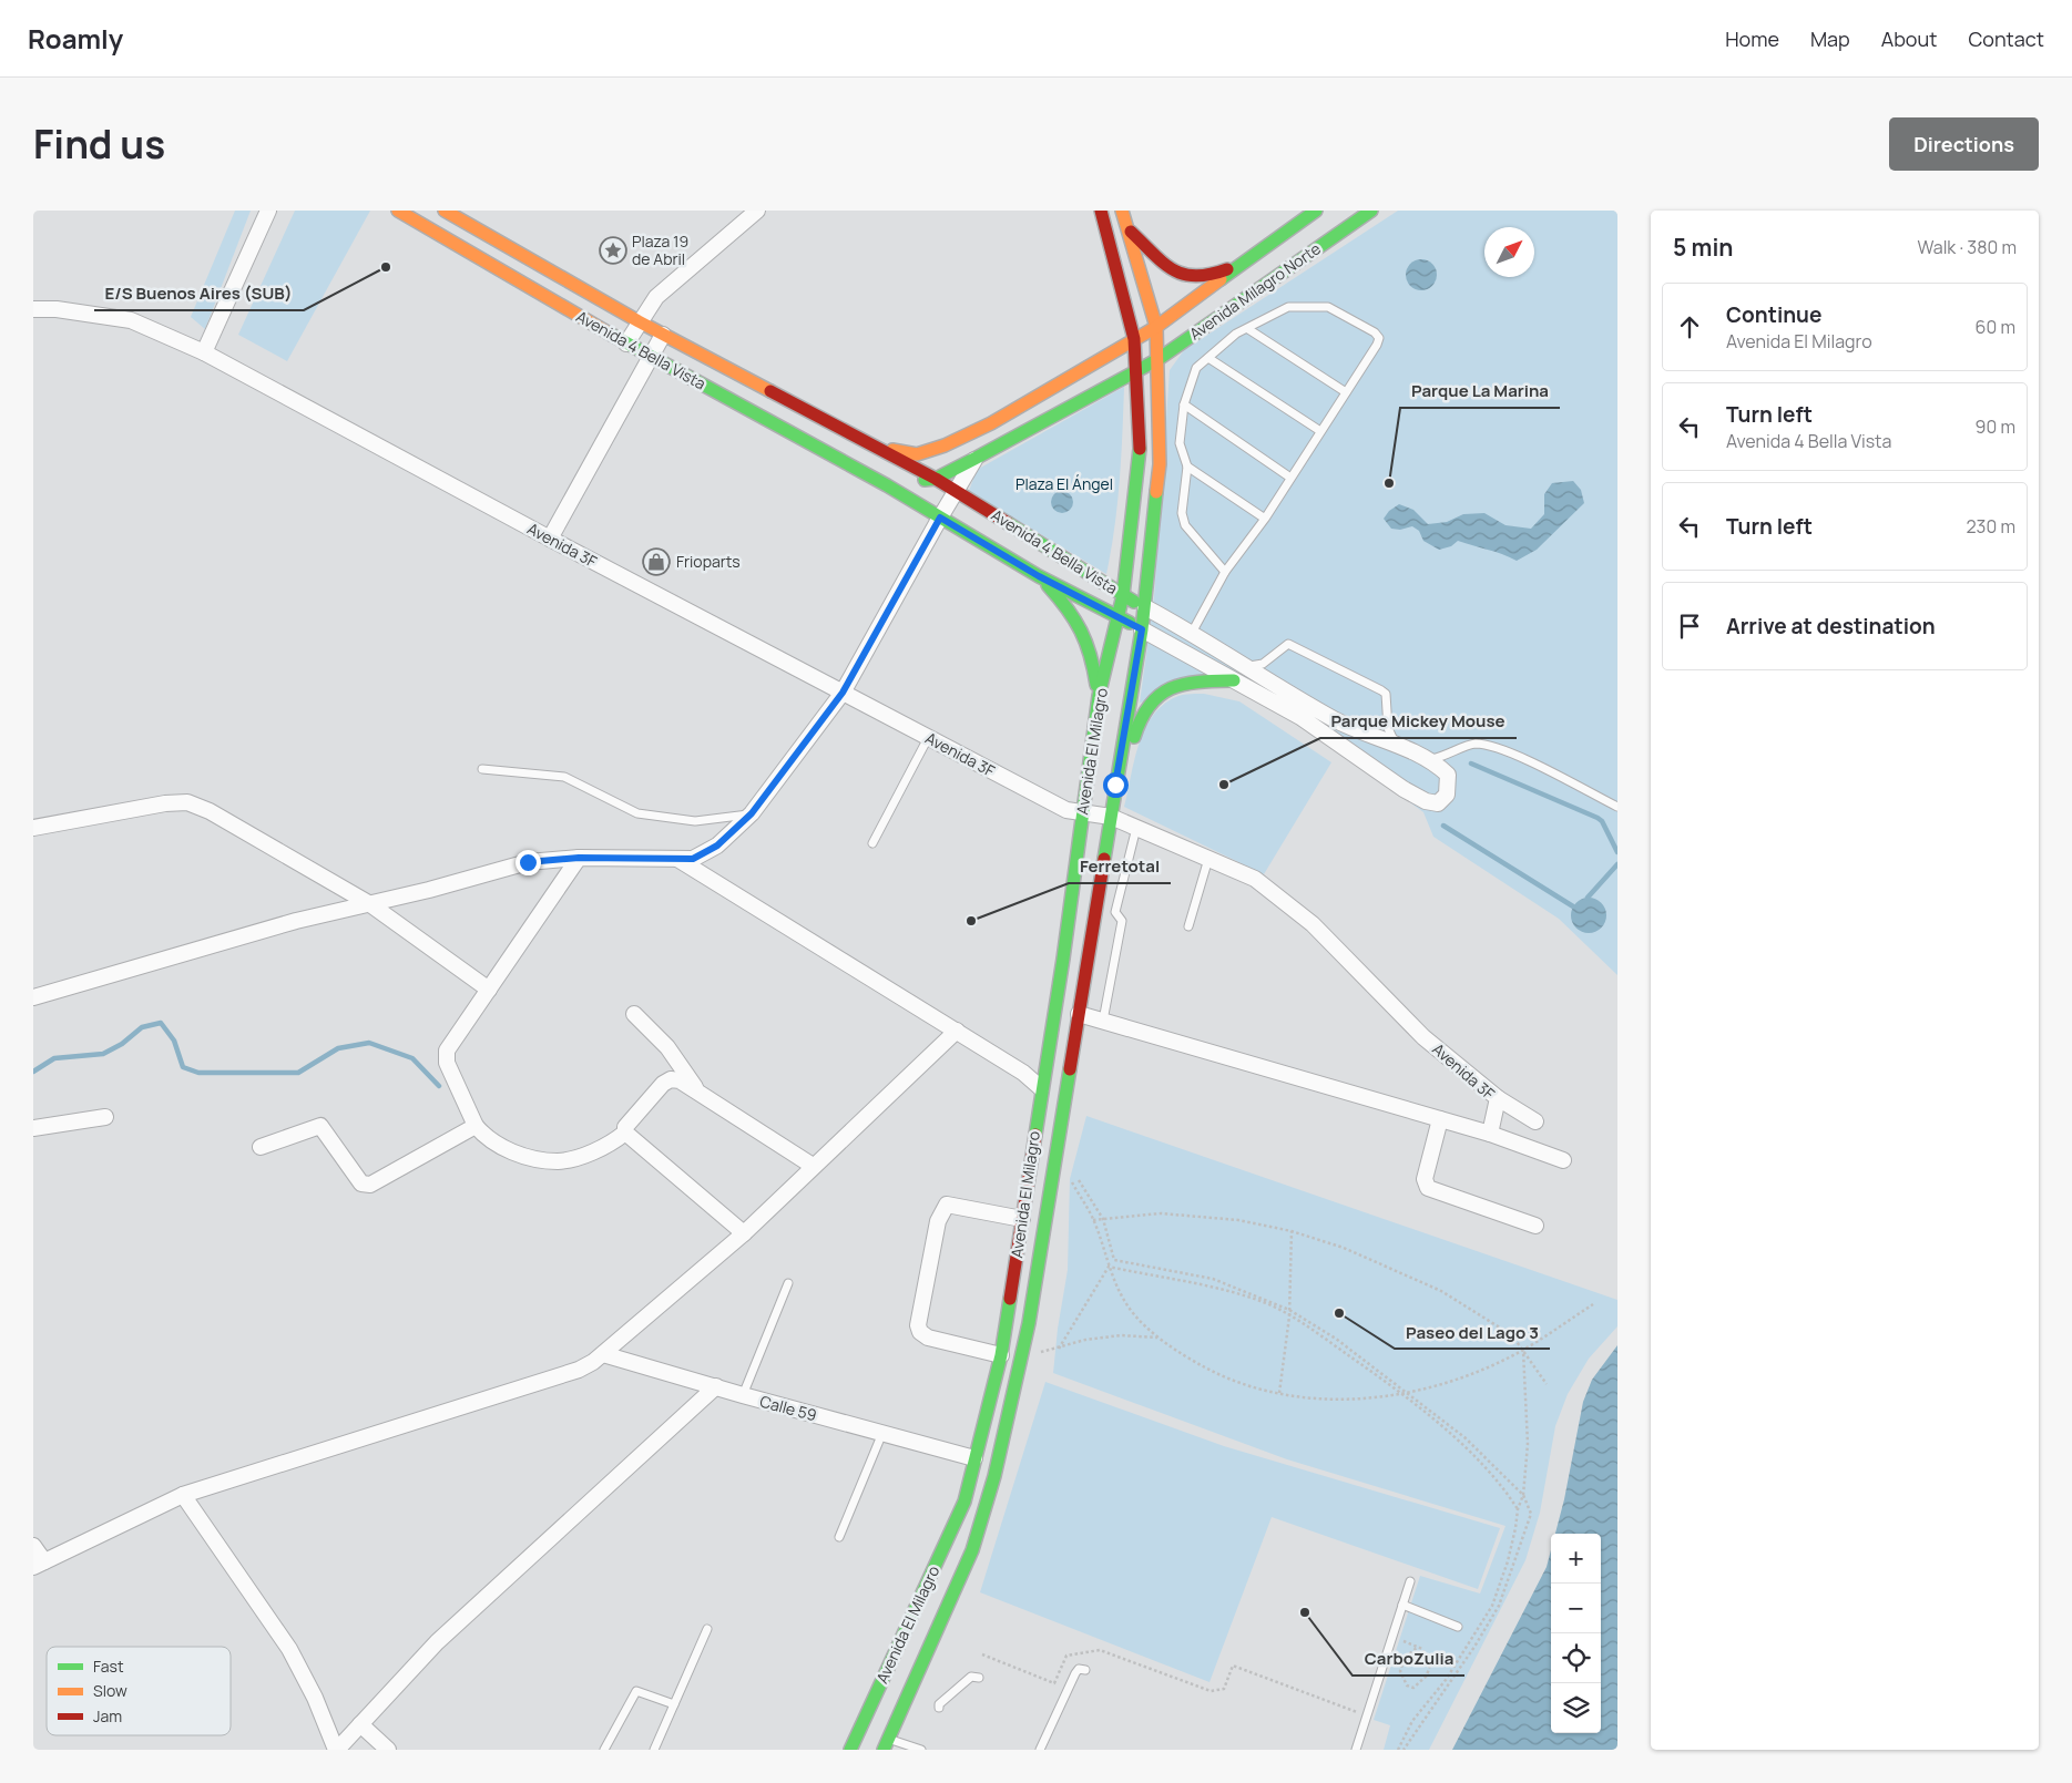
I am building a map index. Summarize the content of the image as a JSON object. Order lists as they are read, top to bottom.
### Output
{
  "streets": {
    "main road": ["Avenida Milagro Norte", "Avenida 4 Bella Vista", "Avenida El Milagro"],
    "street": ["Avenida 3F", "Calle 59"]
  },
  "crossings": [
    ["Avenida Milagro Norte", "Avenida 4 Bella Vista"],
    ["Avenida Milagro Norte", "Avenida El Milagro"],
    ["Avenida 4 Bella Vista", "Avenida El Milagro"],
    ["Avenida 3F", "Avenida El Milagro"],
    ["Avenida El Milagro", "Calle 59"]
  ],
  "parks": ["Plaza El Ángel"],
  "places": {
    "place": ["Plaza 19 de Abril"],
    "other": [
      "E/S Buenos Aires (SUB)",
      "Parque La Marina",
      "Parque Mickey Mouse",
      "Ferretotal",
      "Paseo del Lago 3",
      "CarboZulia"
    ],
    "shop": ["Frioparts"]
  },
  "legend": ["Fast", "Slow", "Jam"],
  "north": "top right",
  "page": {
    "header": "Roamly",
    "nav": [
      "Home",
      "Map",
      "About",
      "Contact"
    ],
    "title": "Find us",
    "buttons": "Directions",
    "heading": ["5 min", "Walk · 380 m"],
    "list": [
      ["Continue", "Avenida El Milagro", "60 m"],
      ["Turn left", "Avenida 4 Bella Vista", "90 m"],
      ["Turn left", "230 m"],
      "Arrive at destination"
    ],
    "map_buttons": ["+", "−"]
  }
}
